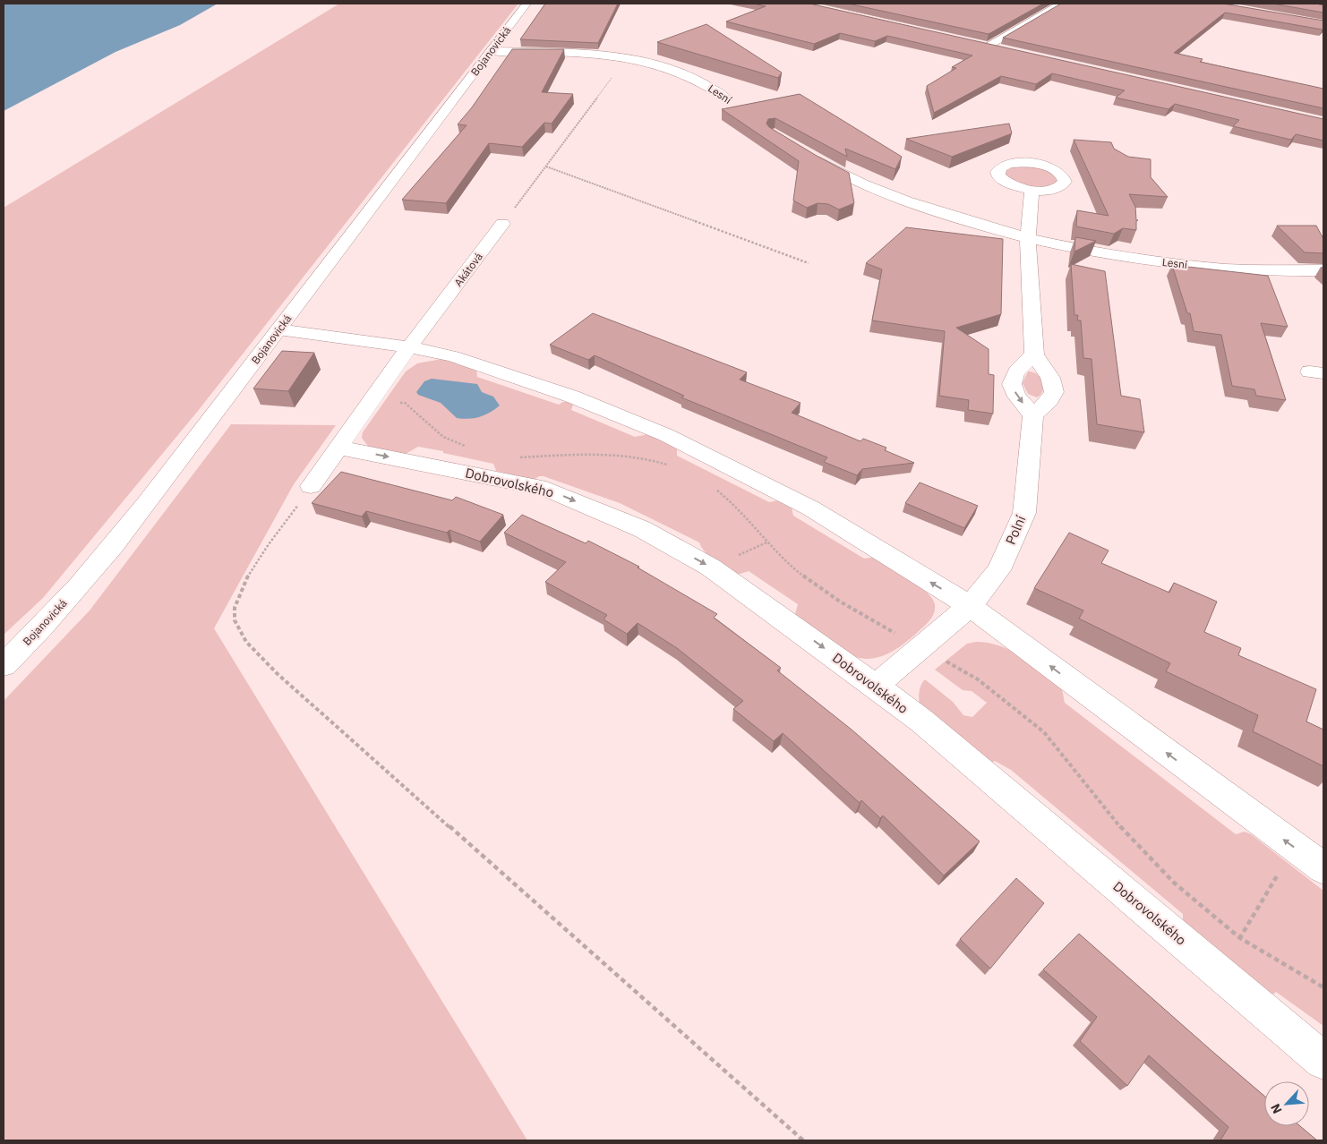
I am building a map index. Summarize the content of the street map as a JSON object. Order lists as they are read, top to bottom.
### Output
{
  "streets": {
    "street": [
      "Bojanovická",
      "Lesní",
      "Akátová",
      "Dobrovolského",
      "Polní"
    ]
  },
  "crossings": [
    ["Bojanovická", "Lesní"],
    ["Akátová", "Dobrovolského"],
    ["Dobrovolského", "Polní"]
  ],
  "north": "bottom left"
}
